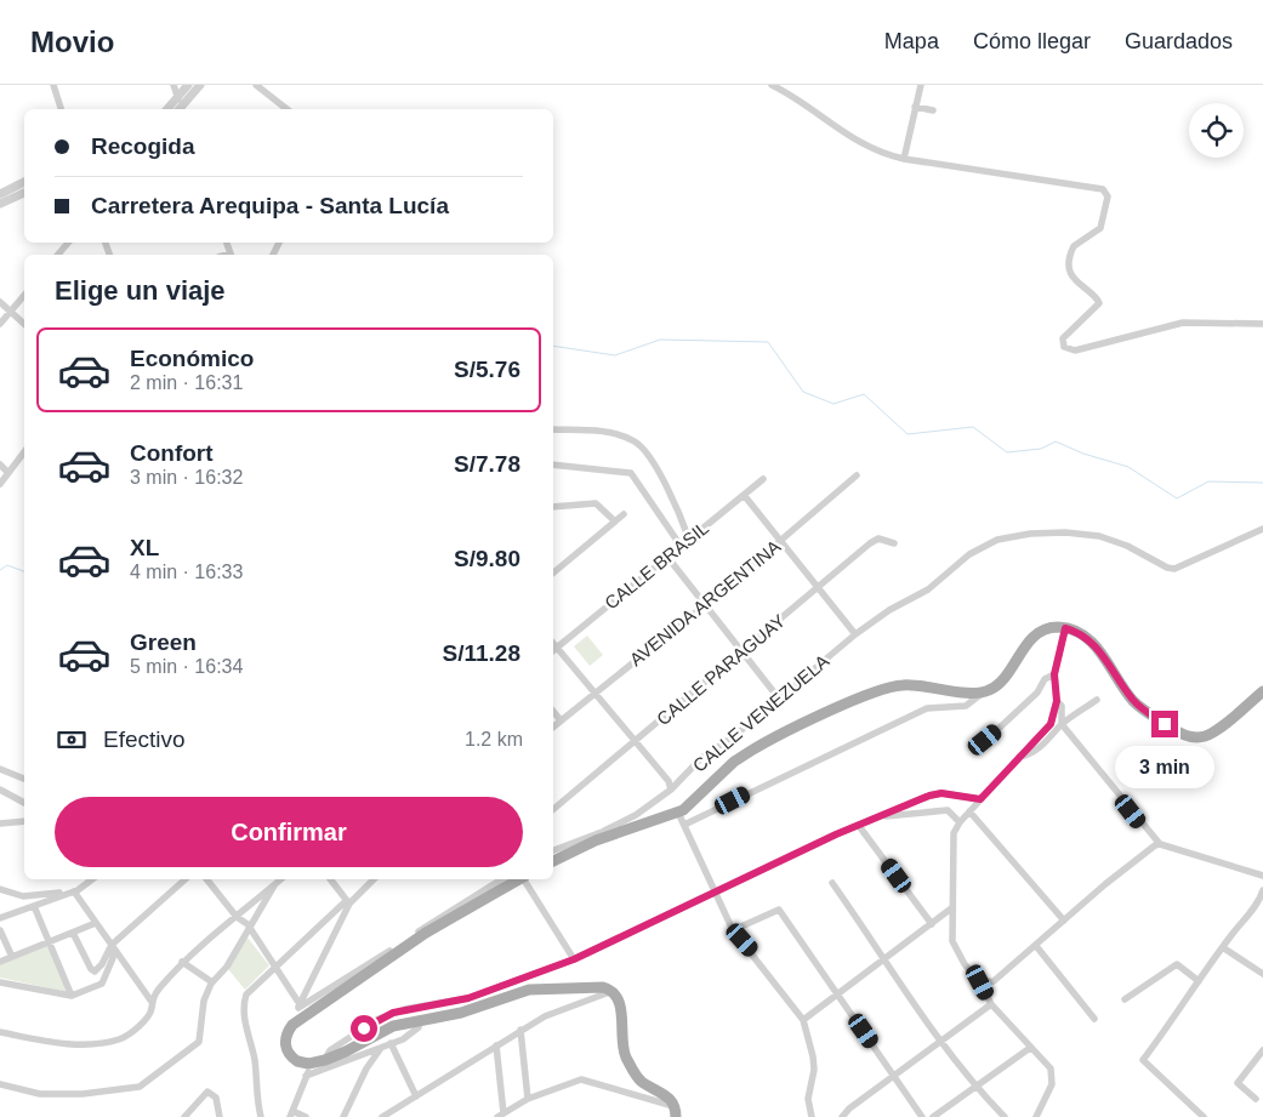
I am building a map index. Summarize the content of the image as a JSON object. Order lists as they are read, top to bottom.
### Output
{
  "streets": {
    "street": [
      "CALLE BRASIL",
      "AVENIDA ARGENTINA",
      "CALLE PARAGUAY",
      "CALLE VENEZUELA"
    ]
  },
  "page": {
    "header": "Movio",
    "nav": ["Mapa", "Cómo llegar", "Guardados"],
    "banner": ["Recogida", "Carretera Arequipa - Santa Lucía"],
    "heading": "Elige un viaje",
    "list": [
      {
        "name": "Económico",
        "note": "2 min · 16:31",
        "value": "S/5.76"
      },
      {
        "name": "Confort",
        "note": "3 min · 16:32",
        "value": "S/7.78"
      },
      {
        "name": "XL",
        "note": "4 min · 16:33",
        "value": "S/9.80"
      },
      {
        "name": "Green",
        "note": "5 min · 16:34",
        "value": "S/11.28"
      }
    ],
    "pay": ["Efectivo", "1.2 km"],
    "bubble": "3 min",
    "buttons": "Confirmar"
  }
}
